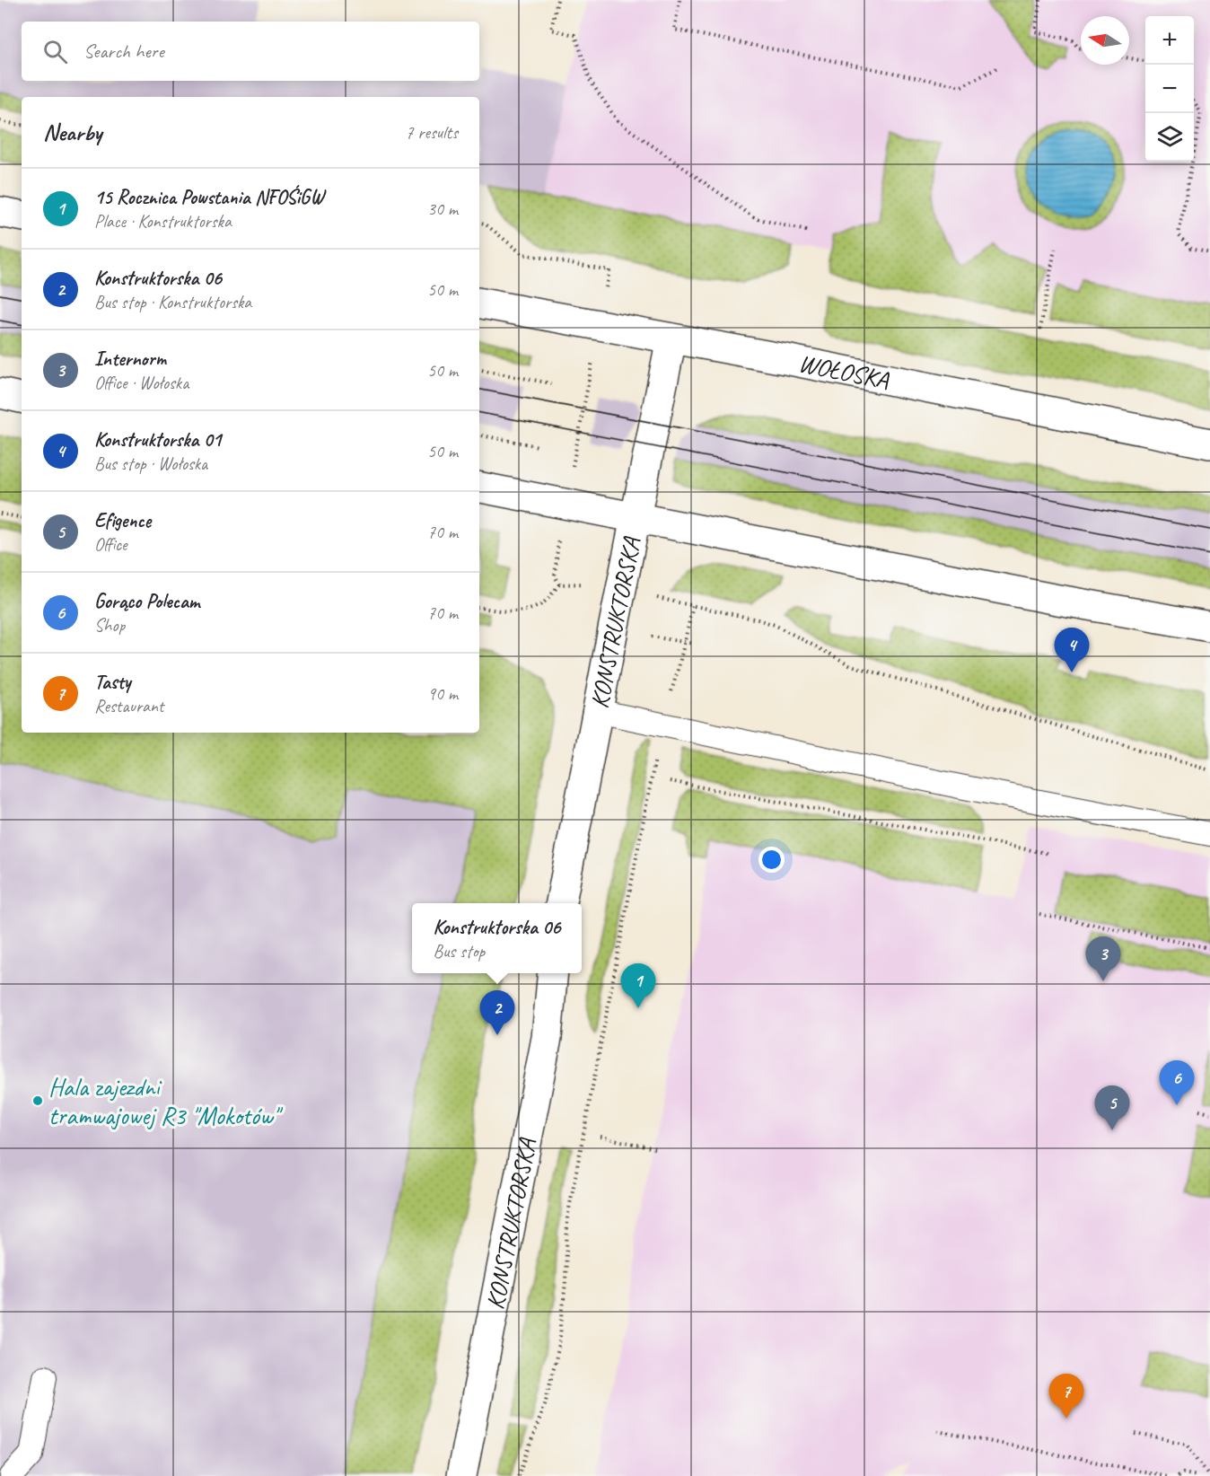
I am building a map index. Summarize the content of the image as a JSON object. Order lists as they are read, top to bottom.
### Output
{
  "streets": {
    "main road": ["WOŁOSKA", "KONSTRUKTORSKA"]
  },
  "crossings": [
    ["WOŁOSKA", "KONSTRUKTORSKA"]
  ],
  "places": ["Hala zajezdni tramwajowej R3 \"Mokotów\""],
  "north": "left",
  "page": {
    "map_buttons": ["+", "−"],
    "search": "Search here",
    "heading": ["Nearby", "7 results"],
    "list": [
      {
        "mark": "1",
        "name": "15 Rocznica Powstania NFOŚiGW",
        "note": "Place · Konstruktorska",
        "value": "30 m"
      },
      {
        "mark": "2",
        "name": "Konstruktorska 06",
        "note": "Bus stop · Konstruktorska",
        "value": "50 m"
      },
      {
        "mark": "3",
        "name": "Internorm",
        "note": "Office · Wołoska",
        "value": "50 m"
      },
      {
        "mark": "4",
        "name": "Konstruktorska 01",
        "note": "Bus stop · Wołoska",
        "value": "50 m"
      },
      {
        "mark": "5",
        "name": "Efigence",
        "note": "Office",
        "value": "70 m"
      },
      {
        "mark": "6",
        "name": "Gorąco Polecam",
        "note": "Shop",
        "value": "70 m"
      },
      {
        "mark": "7",
        "name": "Tasty",
        "note": "Restaurant",
        "value": "90 m"
      }
    ],
    "pins": [
      "4",
      "3",
      "1",
      "2",
      "6",
      "5",
      "7"
    ],
    "popup": ["Konstruktorska 06", "Bus stop"]
  }
}
